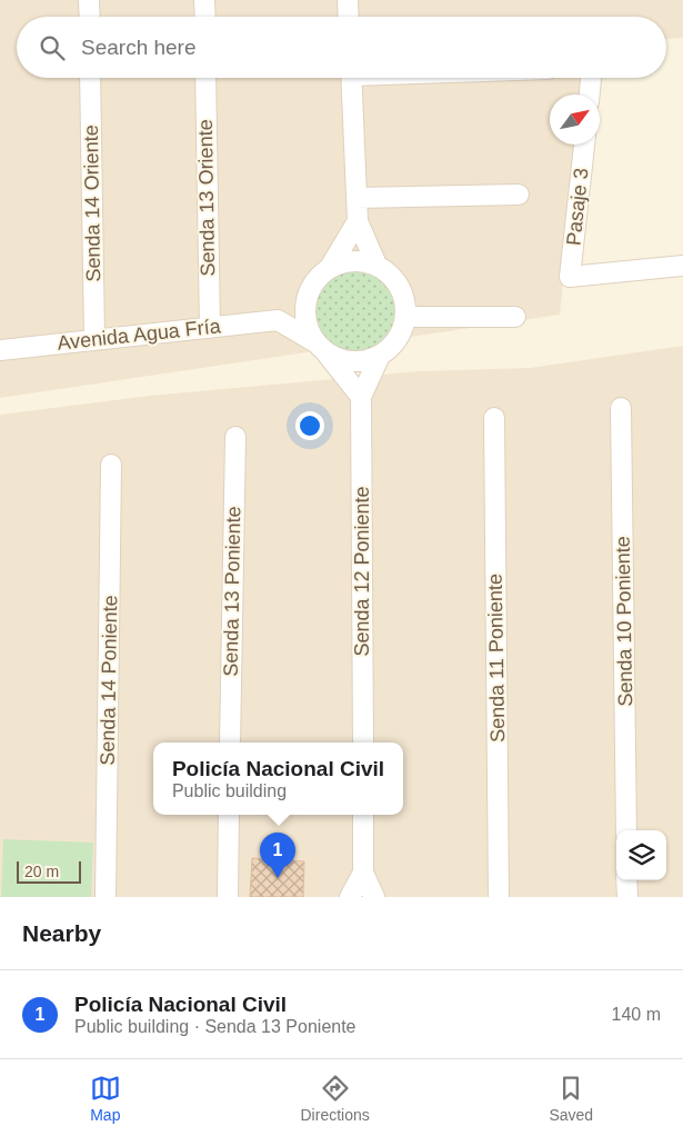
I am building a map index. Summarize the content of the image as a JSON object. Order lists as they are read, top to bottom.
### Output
{
  "streets": {
    "street": [
      "Senda 13 Oriente",
      "Senda 14 Oriente",
      "Pasaje 3",
      "Avenida Agua Fría",
      "Senda 12 Poniente",
      "Senda 13 Poniente",
      "Senda 10 Poniente",
      "Senda 11 Poniente",
      "Senda 14 Poniente"
    ]
  },
  "crossings": [
    ["Senda 13 Oriente", "Avenida Agua Fría"],
    ["Senda 14 Oriente", "Avenida Agua Fría"]
  ],
  "scale_bar": "20 m",
  "north": "top right",
  "page": {
    "search": "Search here",
    "popup": ["Policía Nacional Civil", "Public building"],
    "pins": "1",
    "scale": "20 m",
    "heading": "Nearby",
    "list": [
      {
        "mark": "1",
        "name": "Policía Nacional Civil",
        "note": "Public building · Senda 13 Poniente",
        "value": "140 m"
      }
    ],
    "nav": ["Map", "Directions", "Saved"]
  }
}
